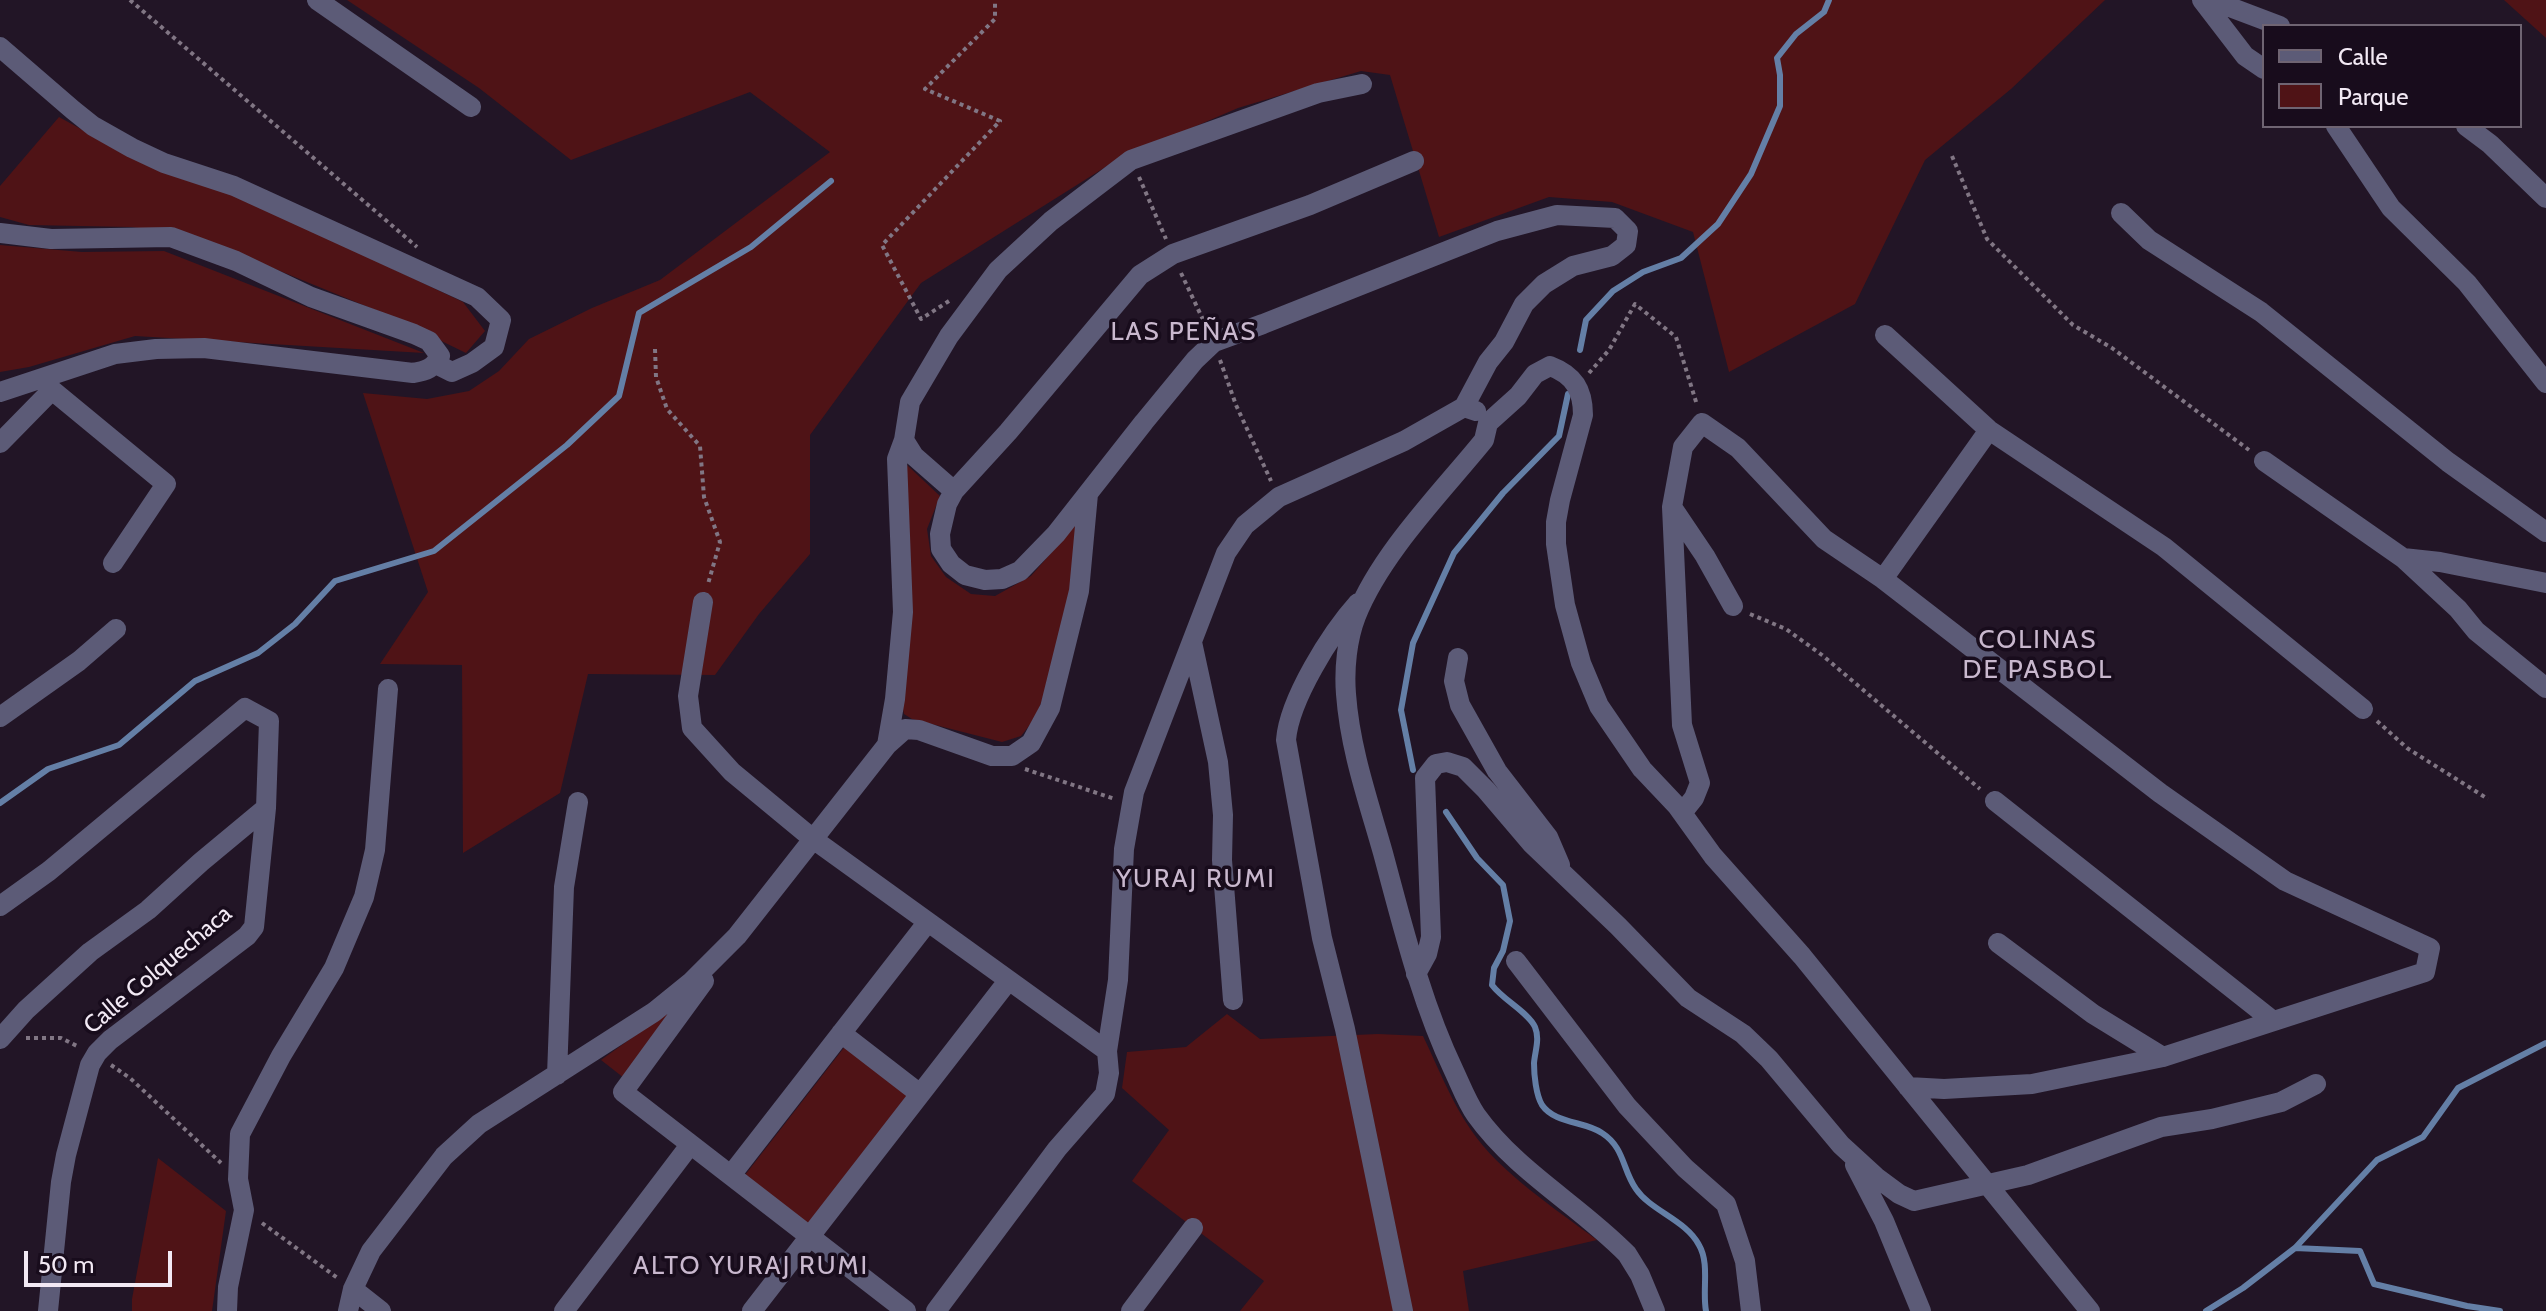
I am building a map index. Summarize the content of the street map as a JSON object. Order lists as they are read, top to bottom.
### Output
{
  "streets": {
    "street": ["Calle Colquechaca"]
  },
  "districts": [
    "LAS PEÑAS",
    "COLINAS DE PASBOL",
    "YURAJ RUMI",
    "ALTO YURAJ RUMI"
  ],
  "legend": ["Calle", "Parque"],
  "scale_bar": "50 m"
}
